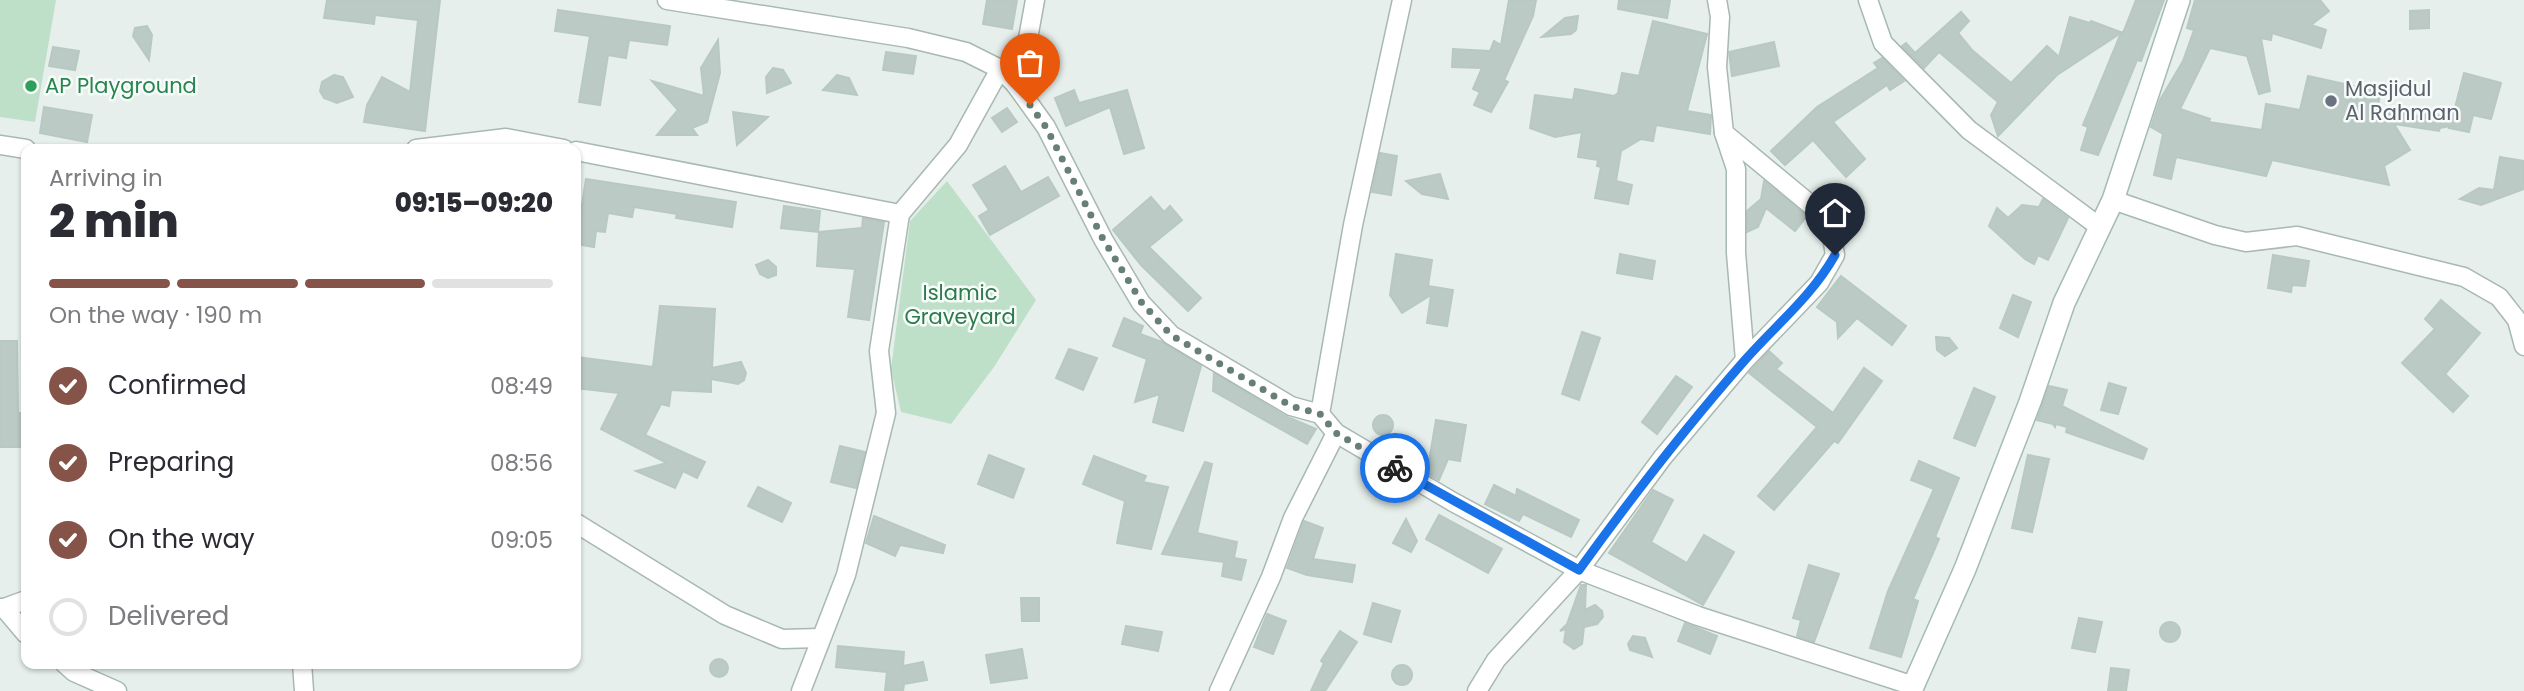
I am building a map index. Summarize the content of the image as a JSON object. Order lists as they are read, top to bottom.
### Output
{
  "parks": ["Islamic Graveyard"],
  "places": ["AP Playground", "Masjidul Al Rahman"],
  "page": {
    "heading": ["2 min", "Arriving in", "09:15–09:20"],
    "bar": "On the way · 190 m",
    "list": [
      ["Confirmed", "08:49"],
      ["Preparing", "08:56"],
      ["On the way", "09:05"],
      "Delivered"
    ]
  }
}
